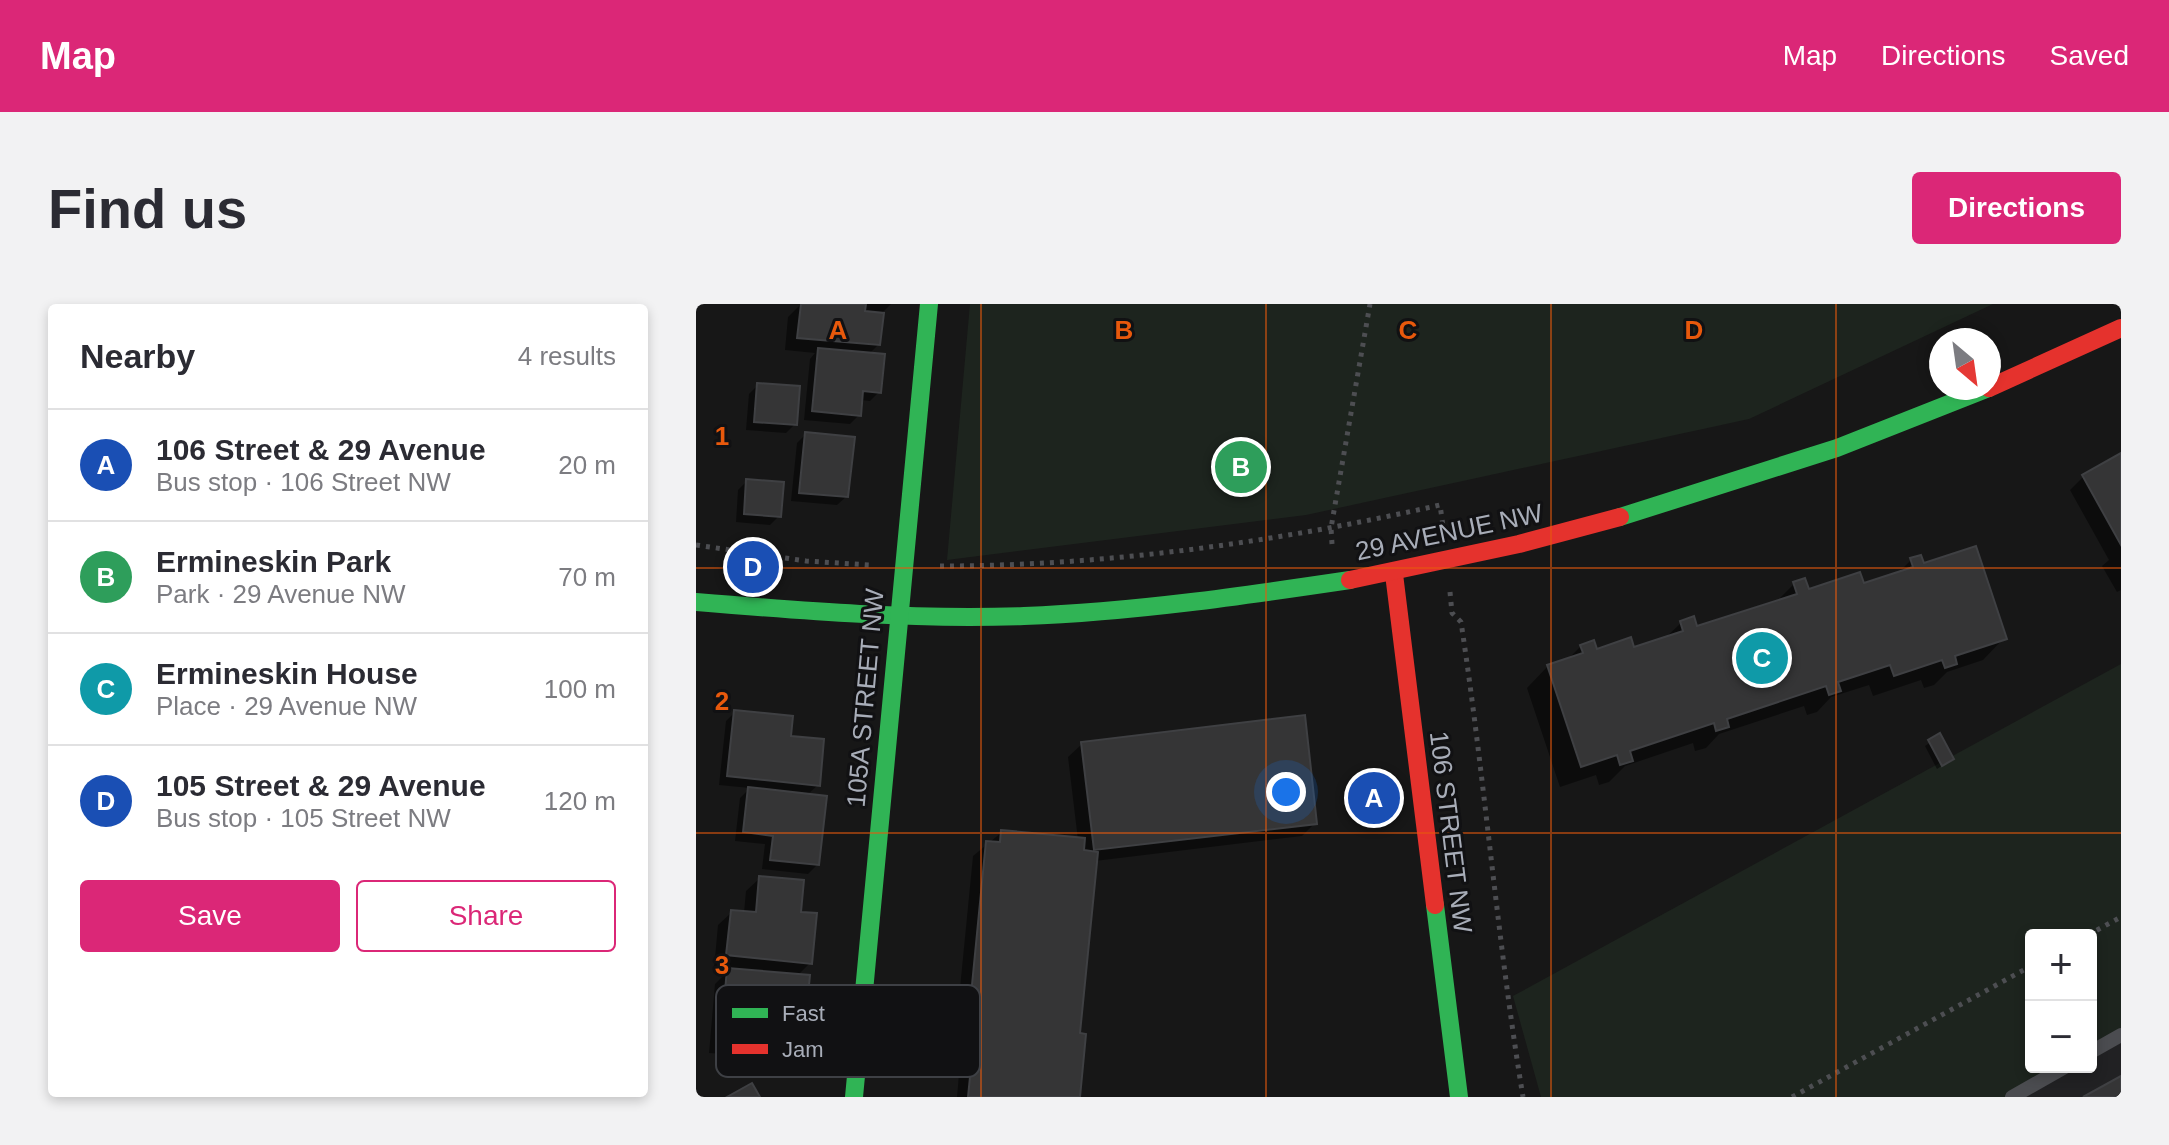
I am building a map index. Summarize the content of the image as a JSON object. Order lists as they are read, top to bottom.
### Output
{
  "streets": {
    "street": ["29 AVENUE NW", "105A STREET NW", "106 STREET NW"]
  },
  "crossings": [
    ["29 AVENUE NW", "105A STREET NW"],
    ["29 AVENUE NW", "106 STREET NW"]
  ],
  "legend": ["Fast", "Jam"],
  "north": "bottom right",
  "page": {
    "header": "Map",
    "nav": ["Map", "Directions", "Saved"],
    "buttons": [
      "Directions",
      ["Save", "Share"]
    ],
    "title": "Find us",
    "heading": ["Nearby", "4 results"],
    "list": [
      {
        "mark": "A",
        "name": "106 Street & 29 Avenue",
        "note": "Bus stop · 106 Street NW",
        "value": "20 m"
      },
      {
        "mark": "B",
        "name": "Ermineskin Park",
        "note": "Park · 29 Avenue NW",
        "value": "70 m"
      },
      {
        "mark": "C",
        "name": "Ermineskin House",
        "note": "Place · 29 Avenue NW",
        "value": "100 m"
      },
      {
        "mark": "D",
        "name": "105 Street & 29 Avenue",
        "note": "Bus stop · 105 Street NW",
        "value": "120 m"
      }
    ],
    "pins": [
      "B",
      "D",
      "C",
      "A"
    ],
    "map_buttons": ["+", "−"]
  },
  "grid": {
    "columns": [
      "A",
      "B",
      "C",
      "D"
    ],
    "rows": ["1", "2", "3"]
  }
}
